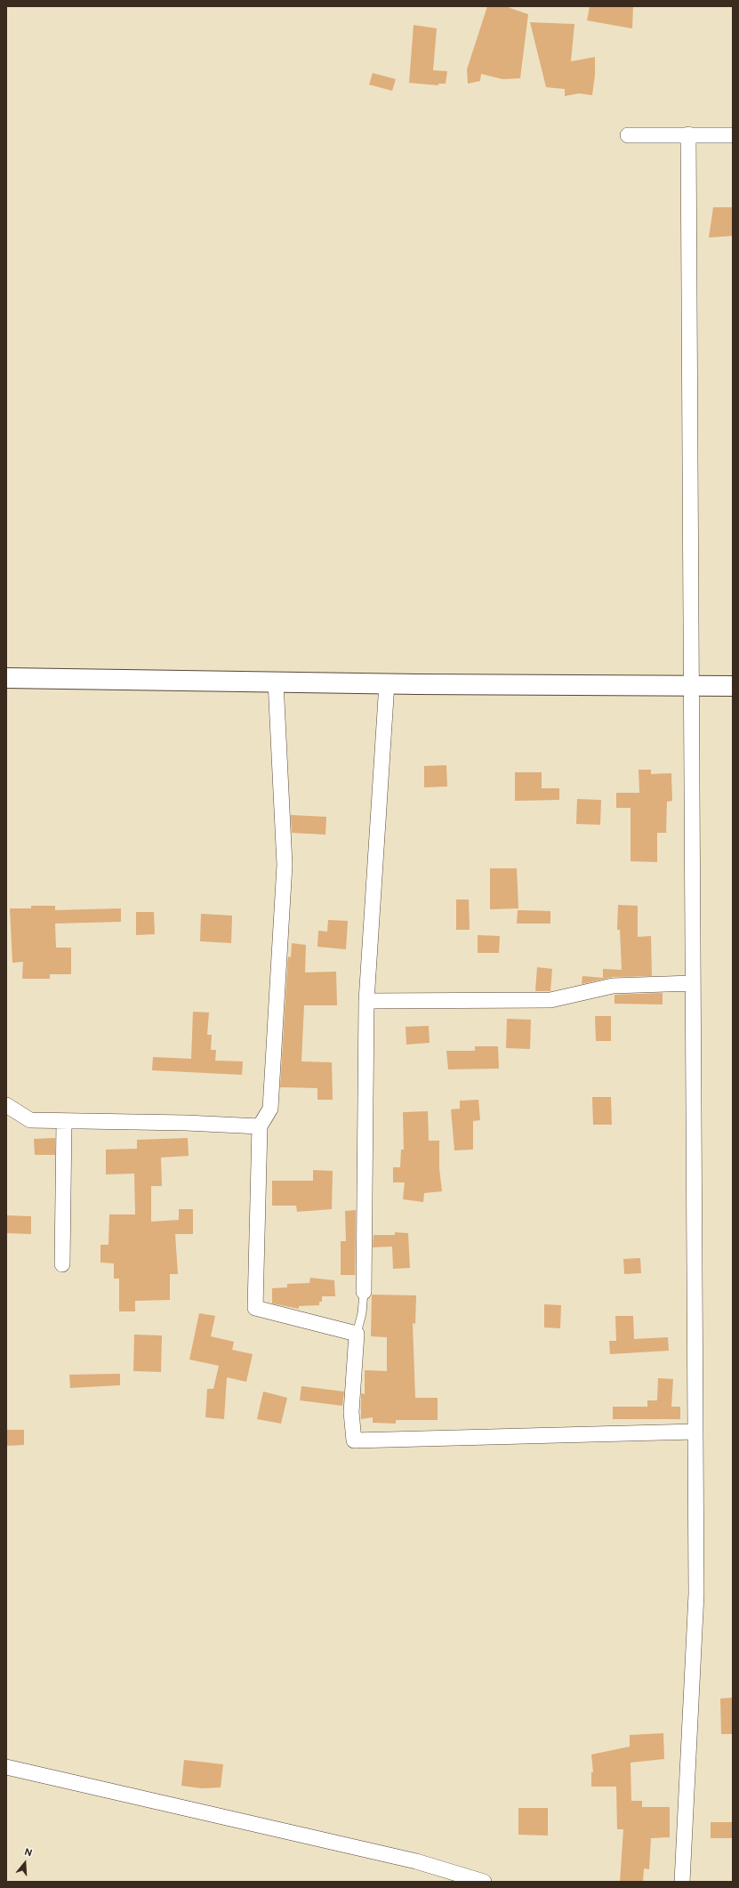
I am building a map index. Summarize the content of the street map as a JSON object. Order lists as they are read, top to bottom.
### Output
{
  "north": "top"
}
